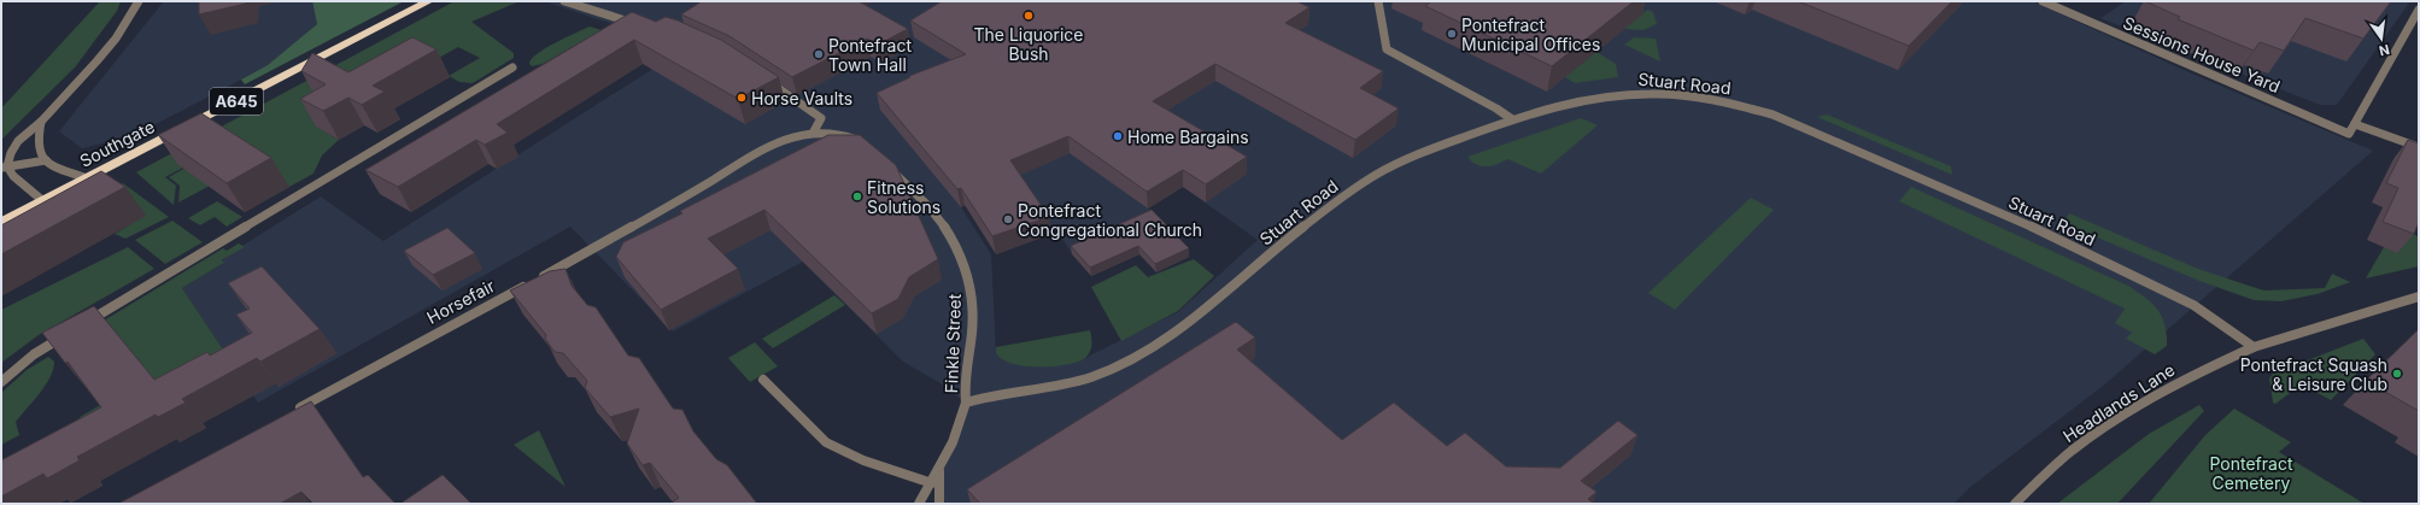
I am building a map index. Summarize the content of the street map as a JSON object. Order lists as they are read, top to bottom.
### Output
{
  "streets": {
    "highway": ["A645", "Southgate"],
    "street": [
      "Sessions House Yard",
      "Stuart Road",
      "Horsefair",
      "Finkle Street",
      "Headlands Lane"
    ]
  },
  "crossings": [
    ["Stuart Road", "Finkle Street"],
    ["Stuart Road", "Headlands Lane"]
  ],
  "parks": ["Pontefract Cemetery"],
  "places": [
    "The Liquorice Bush",
    "Pontefract Municipal Offices",
    "Pontefract Town Hall",
    "Horse Vaults",
    "Home Bargains",
    "Fitness Solutions",
    "Pontefract Congregational Church",
    "Pontefract Squash & Leisure Club"
  ],
  "north": "bottom"
}
